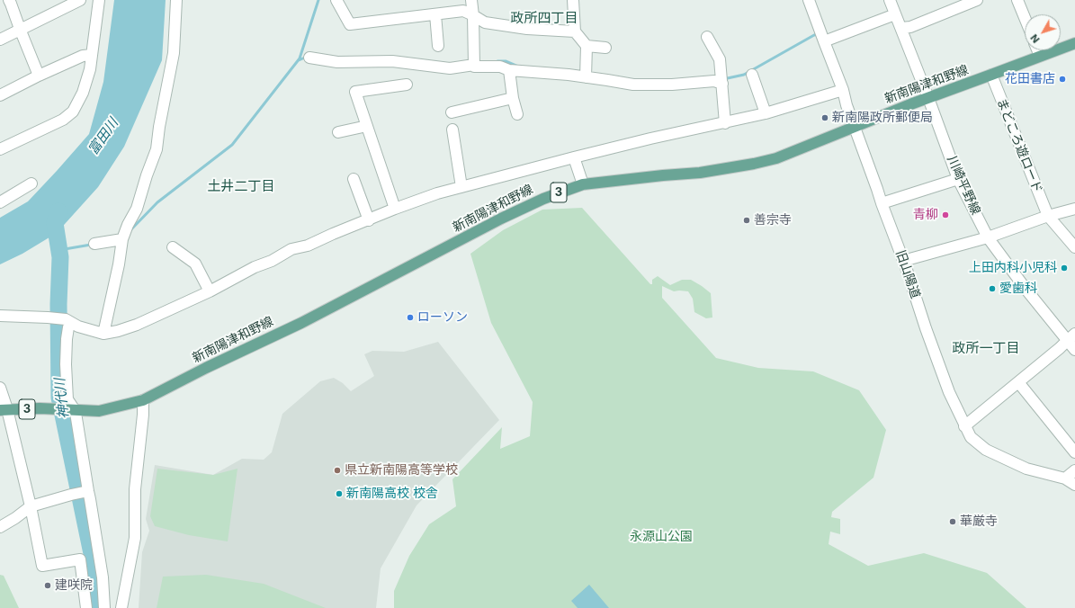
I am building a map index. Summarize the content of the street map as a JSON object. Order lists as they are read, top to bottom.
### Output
{
  "streets": {
    "main road": ["新南陽津和野線", "3"],
    "street": ["まどころ遊ロード", "川崎平野線", "旧山陽道"]
  },
  "crossings": [
    ["新南陽津和野線", "まどころ遊ロード"],
    ["新南陽津和野線", "川崎平野線"],
    ["新南陽津和野線", "旧山陽道"]
  ],
  "districts": ["政所四丁目", "土井二丁目", "政所一丁目"],
  "water": ["富田川", "神代川"],
  "parks": ["永源山公園"],
  "places": [
    "花田書店",
    "新南陽政所郵便局",
    "青柳",
    "善宗寺",
    "上田内科小児科",
    "愛歯科",
    "ローソン",
    "県立新南陽高等学校",
    "新南陽高校 校舎",
    "華厳寺",
    "建咲院"
  ],
  "north": "bottom left"
}
